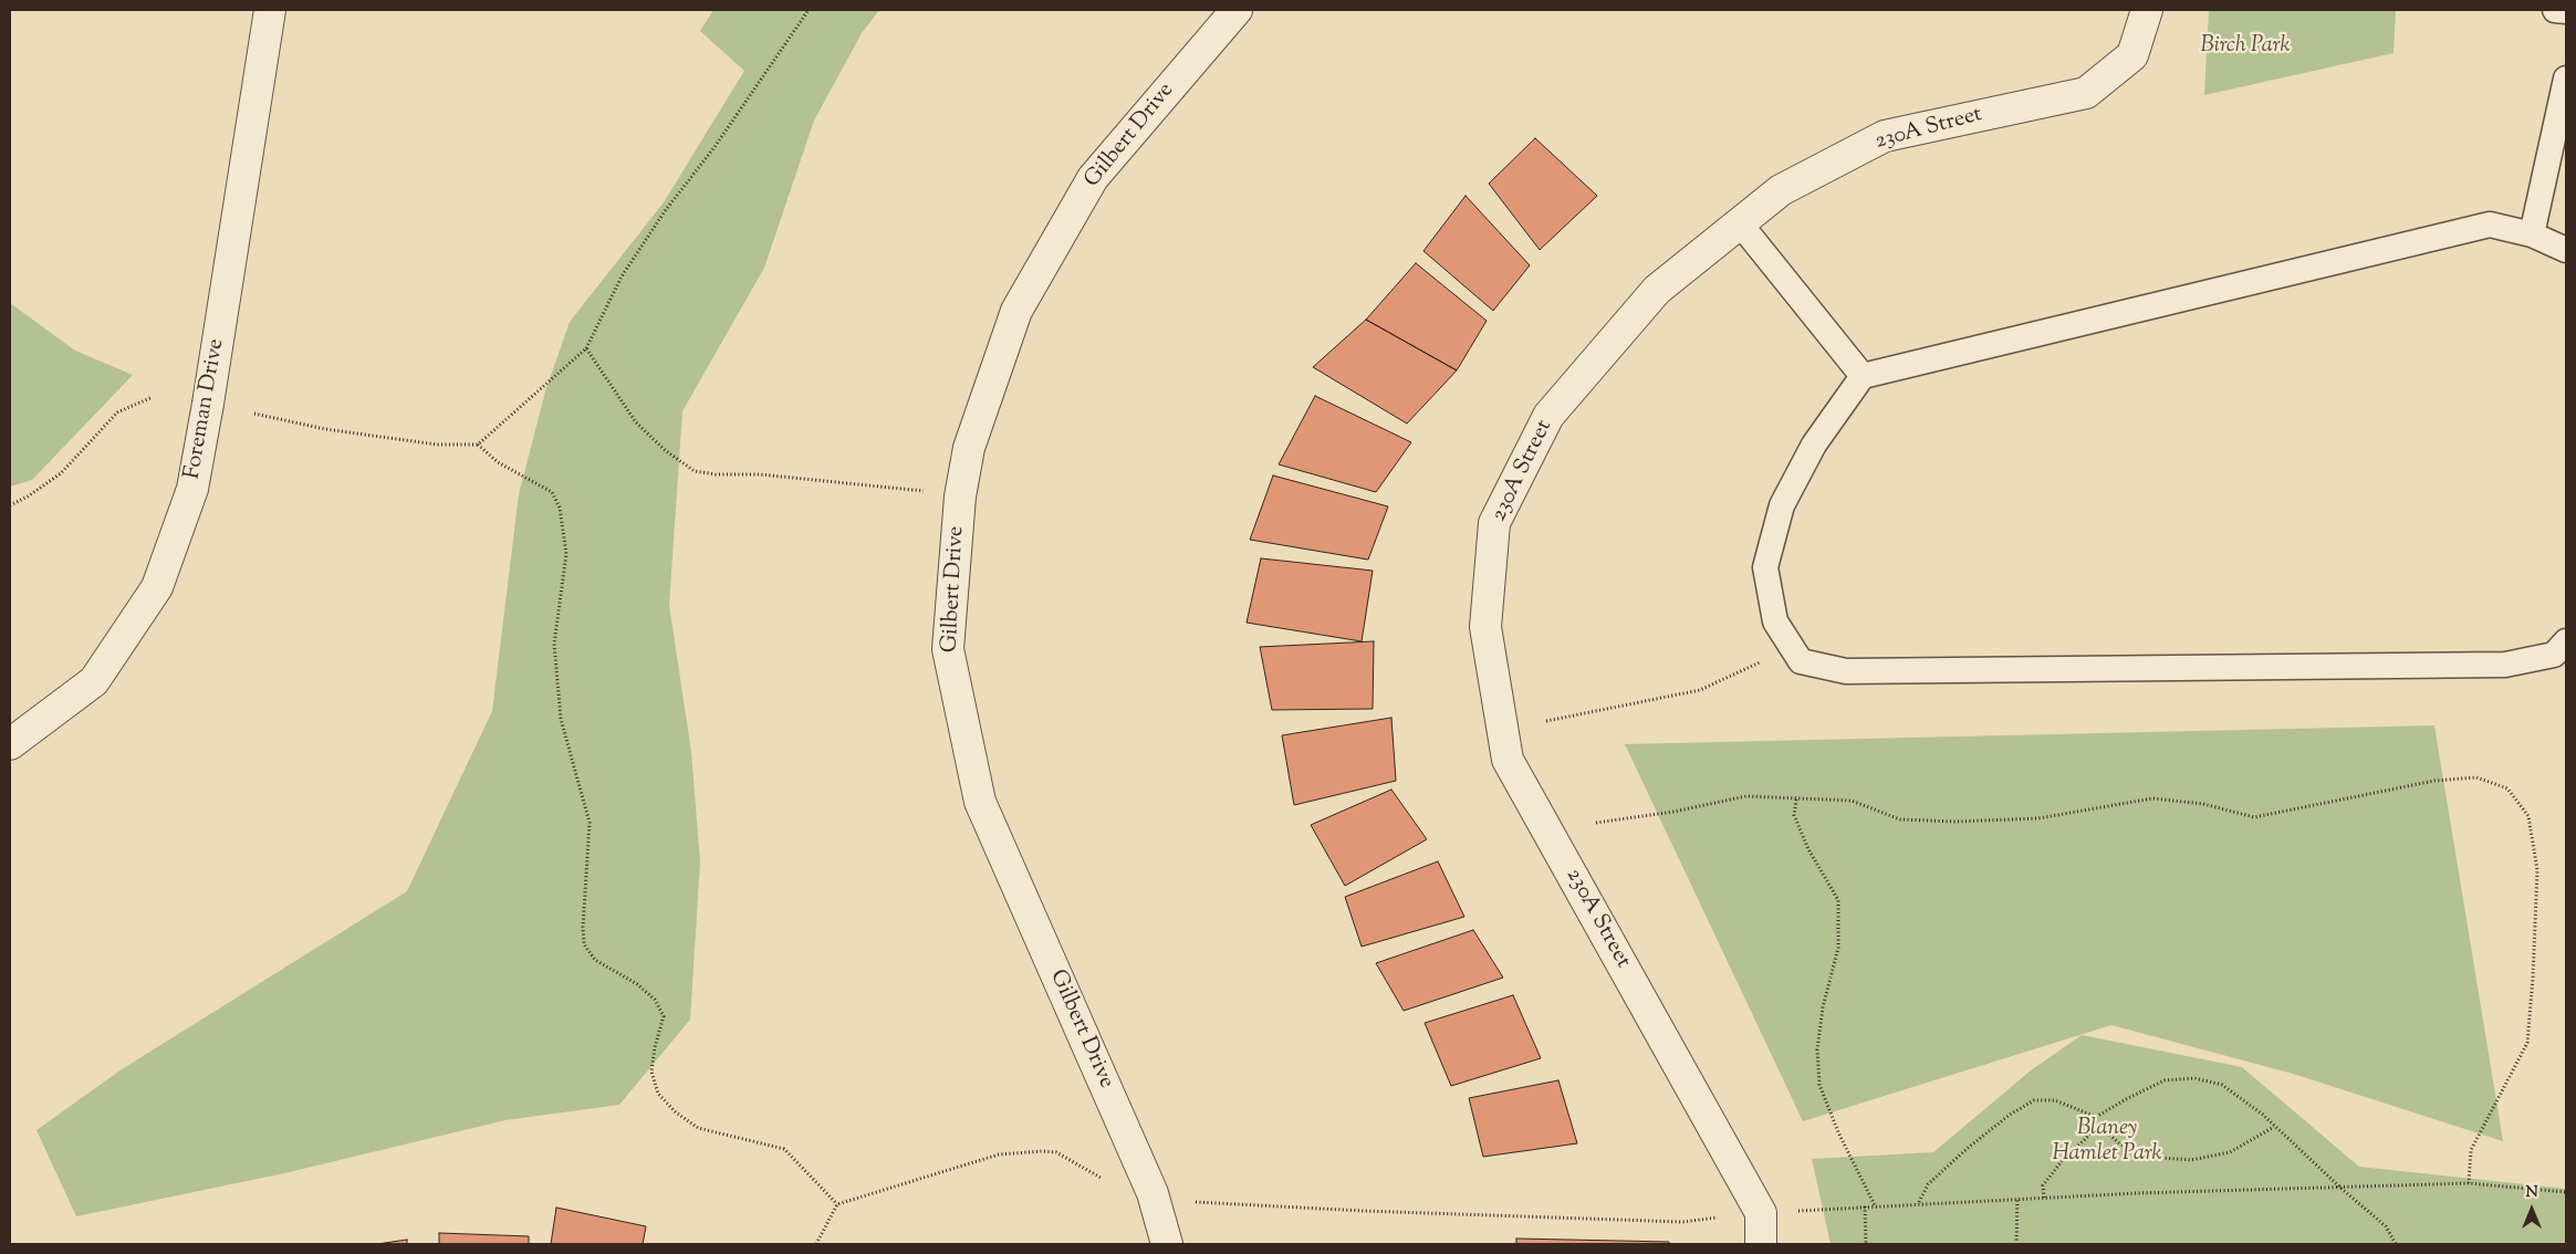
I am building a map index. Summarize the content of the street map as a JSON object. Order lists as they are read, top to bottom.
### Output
{
  "streets": {
    "street": ["230A Street", "Gilbert Drive", "Foreman Drive"]
  },
  "parks": ["Birch Park", "Blaney Hamlet Park"],
  "north": "top"
}
